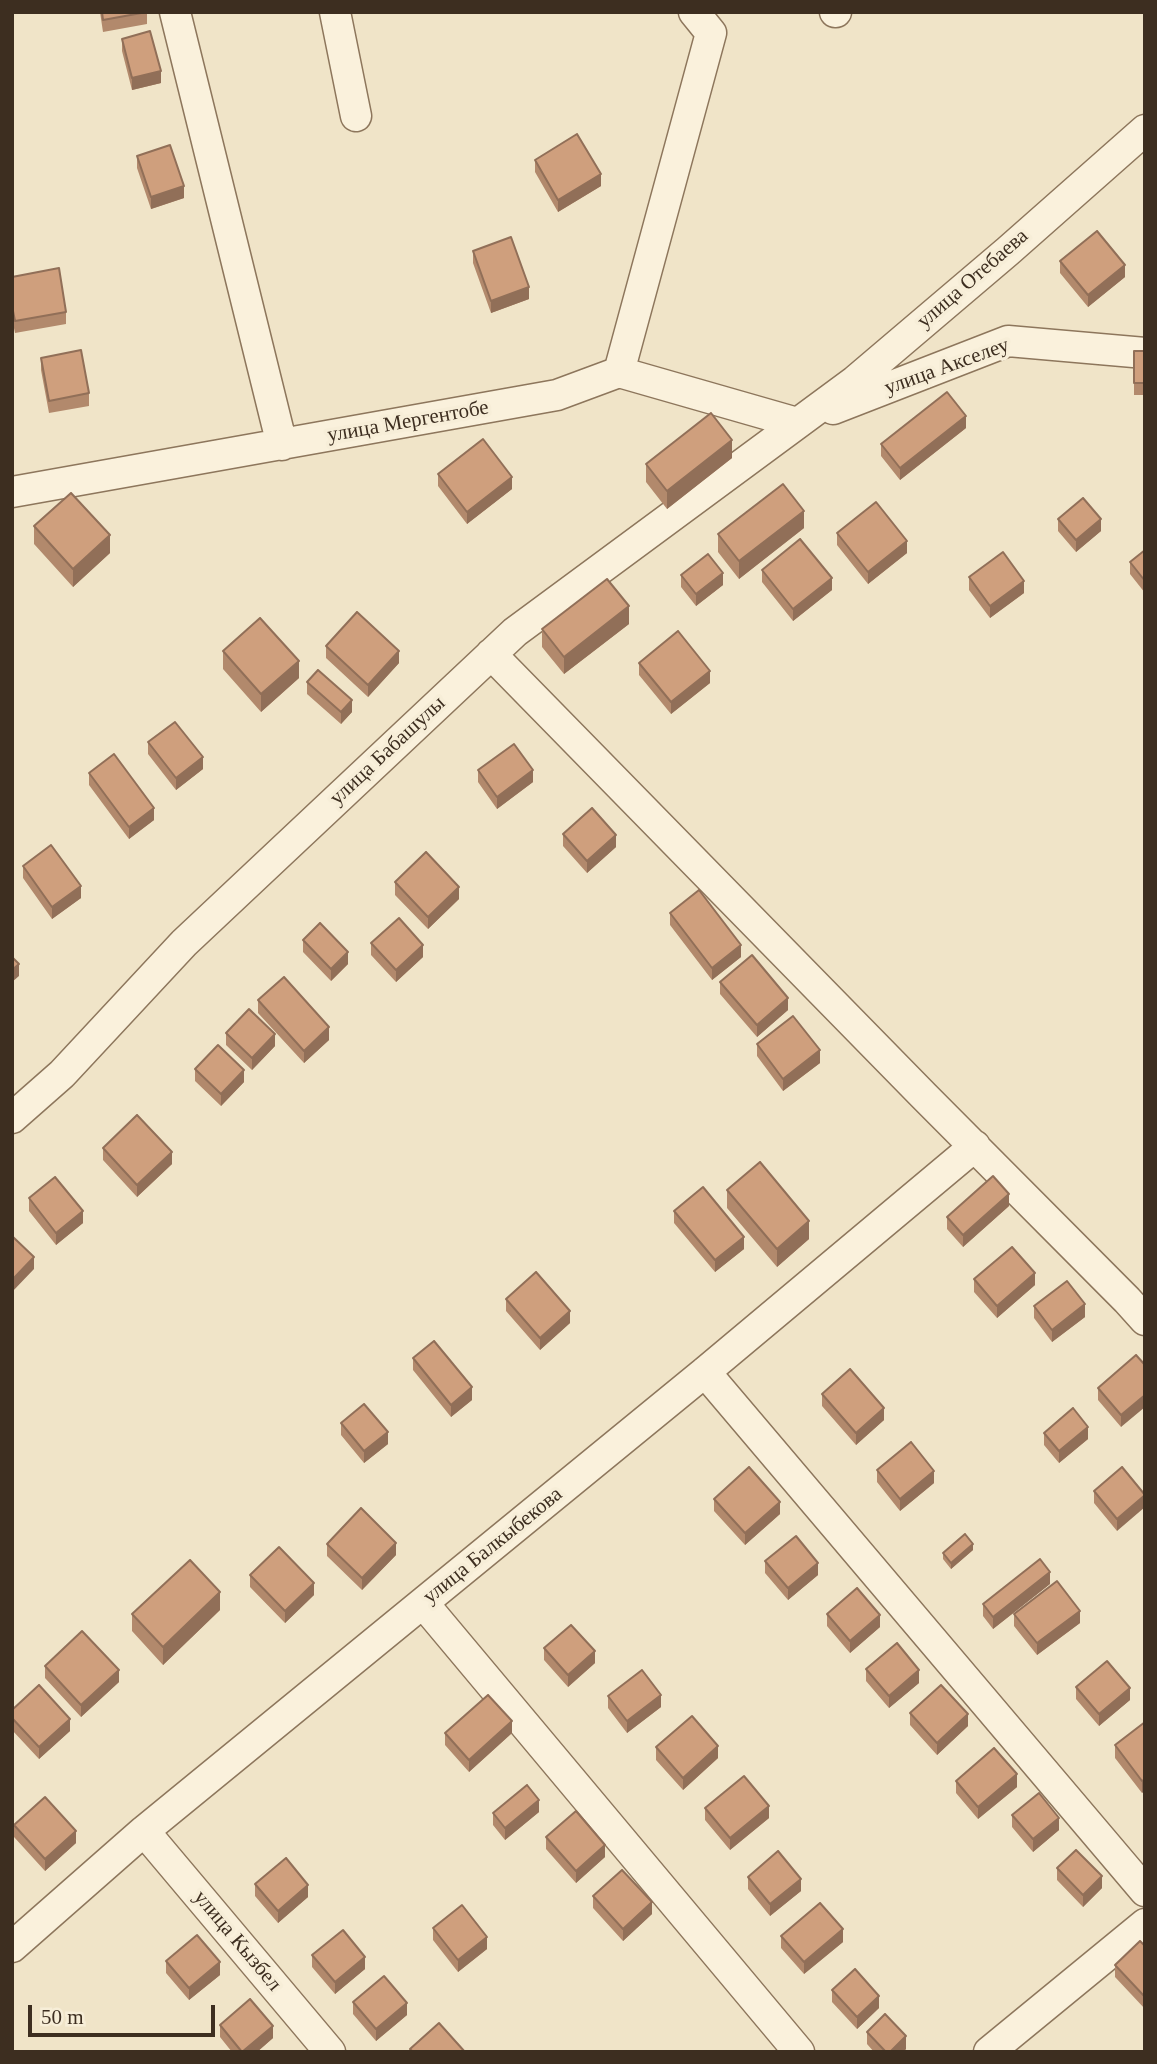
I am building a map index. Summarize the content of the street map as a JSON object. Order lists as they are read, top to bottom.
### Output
{
  "streets": {
    "street": [
      "улица Отебаева",
      "улица Акселеу",
      "улица Мергентобе",
      "улица Бабашулы",
      "улица Балкыбекова",
      "улица Кызбел"
    ]
  },
  "crossings": [
    ["улица Отебаева", "улица Акселеу"],
    ["улица Отебаева", "улица Бабашулы"],
    ["улица Акселеу", "улица Бабашулы"],
    ["улица Балкыбекова", "улица Кызбел"]
  ],
  "scale_bar": "50 m"
}
